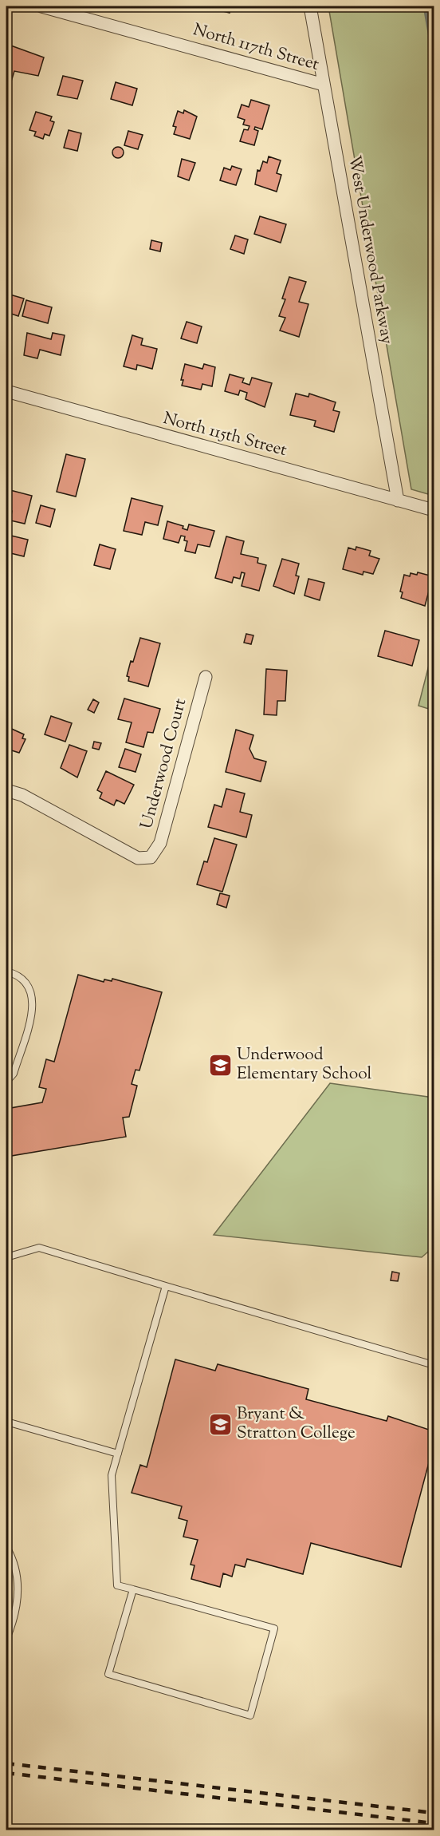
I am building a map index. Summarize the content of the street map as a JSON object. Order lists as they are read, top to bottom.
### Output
{
  "streets": {
    "street": [
      "North 117th Street",
      "West Underwood Parkway",
      "North 115th Street",
      "Underwood Court"
    ]
  },
  "crossings": [
    ["North 117th Street", "West Underwood Parkway"],
    ["West Underwood Parkway", "North 115th Street"]
  ],
  "places": {
    "school or university": ["Underwood Elementary School", "Bryant & Stratton College"]
  }
}
